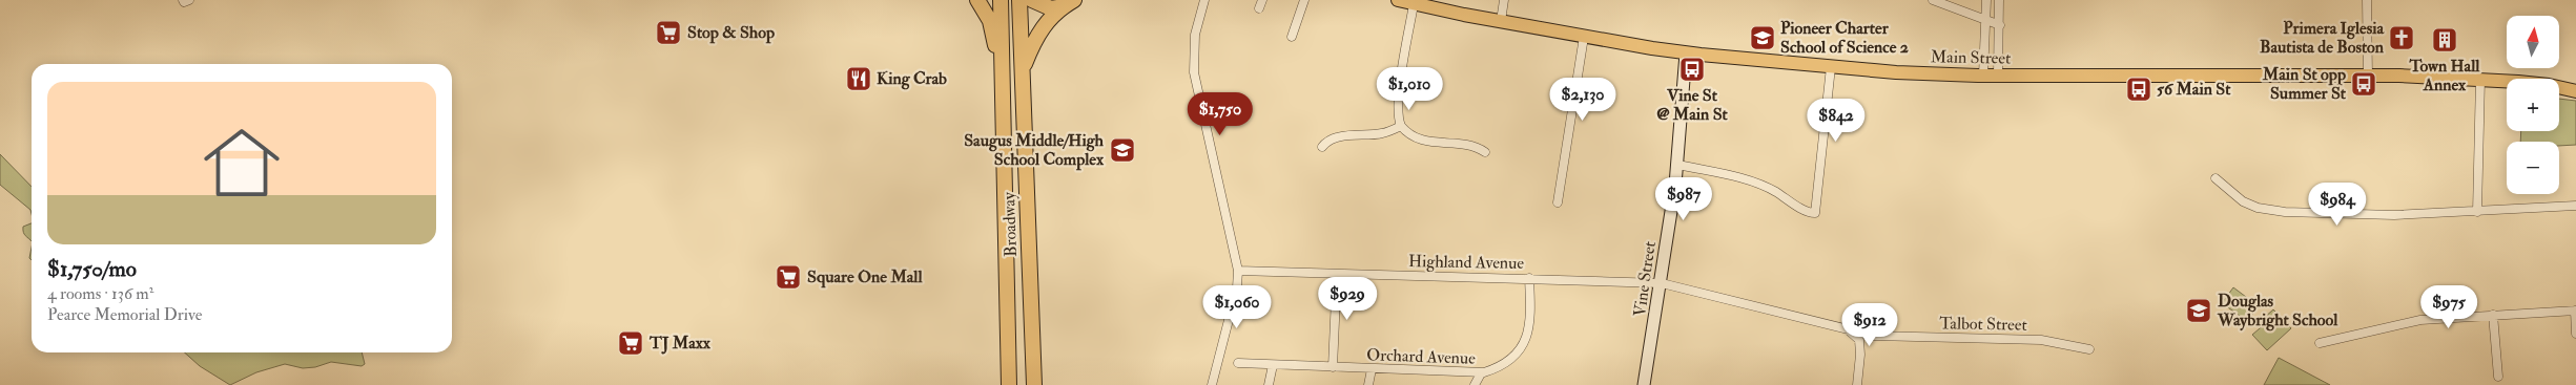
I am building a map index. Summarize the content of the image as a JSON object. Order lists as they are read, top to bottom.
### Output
{
  "streets": {
    "highway": ["Broadway"],
    "main road": ["Main Street"],
    "street": [
      "Highland Avenue",
      "Vine Street",
      "Talbot Street",
      "Orchard Avenue"
    ]
  },
  "crossings": [
    ["Main Street", "Vine Street"],
    ["Highland Avenue", "Vine Street"],
    ["Highland Avenue", "Talbot Street"],
    ["Highland Avenue", "Orchard Avenue"],
    ["Vine Street", "Talbot Street"]
  ],
  "places": {
    "supermarket": ["Stop & Shop", "Square One Mall", "TJ Maxx"],
    "school or university": ["Pioneer Charter School of Science 2", "Saugus Middle/High School Complex", "Douglas Waybright School"],
    "church": ["Primera Iglesia Bautista de Boston"],
    "building": ["Town Hall Annex"],
    "bus stop": ["Vine St @ Main St", "Main St opp Summer St", "56 Main St"],
    "restaurant": ["King Crab"]
  },
  "north": "top",
  "page": {
    "map_buttons": ["+", "−"],
    "list": [
      {
        "name": "$1,750/mo",
        "note": "4 rooms · 136 m² · Pearce Memorial Drive"
      }
    ],
    "price": [
      "$1,010",
      "$2,130",
      "$1,750",
      "$842",
      "$987",
      "$984",
      "$929",
      "$1,060",
      "$975",
      "$912"
    ]
  }
}
